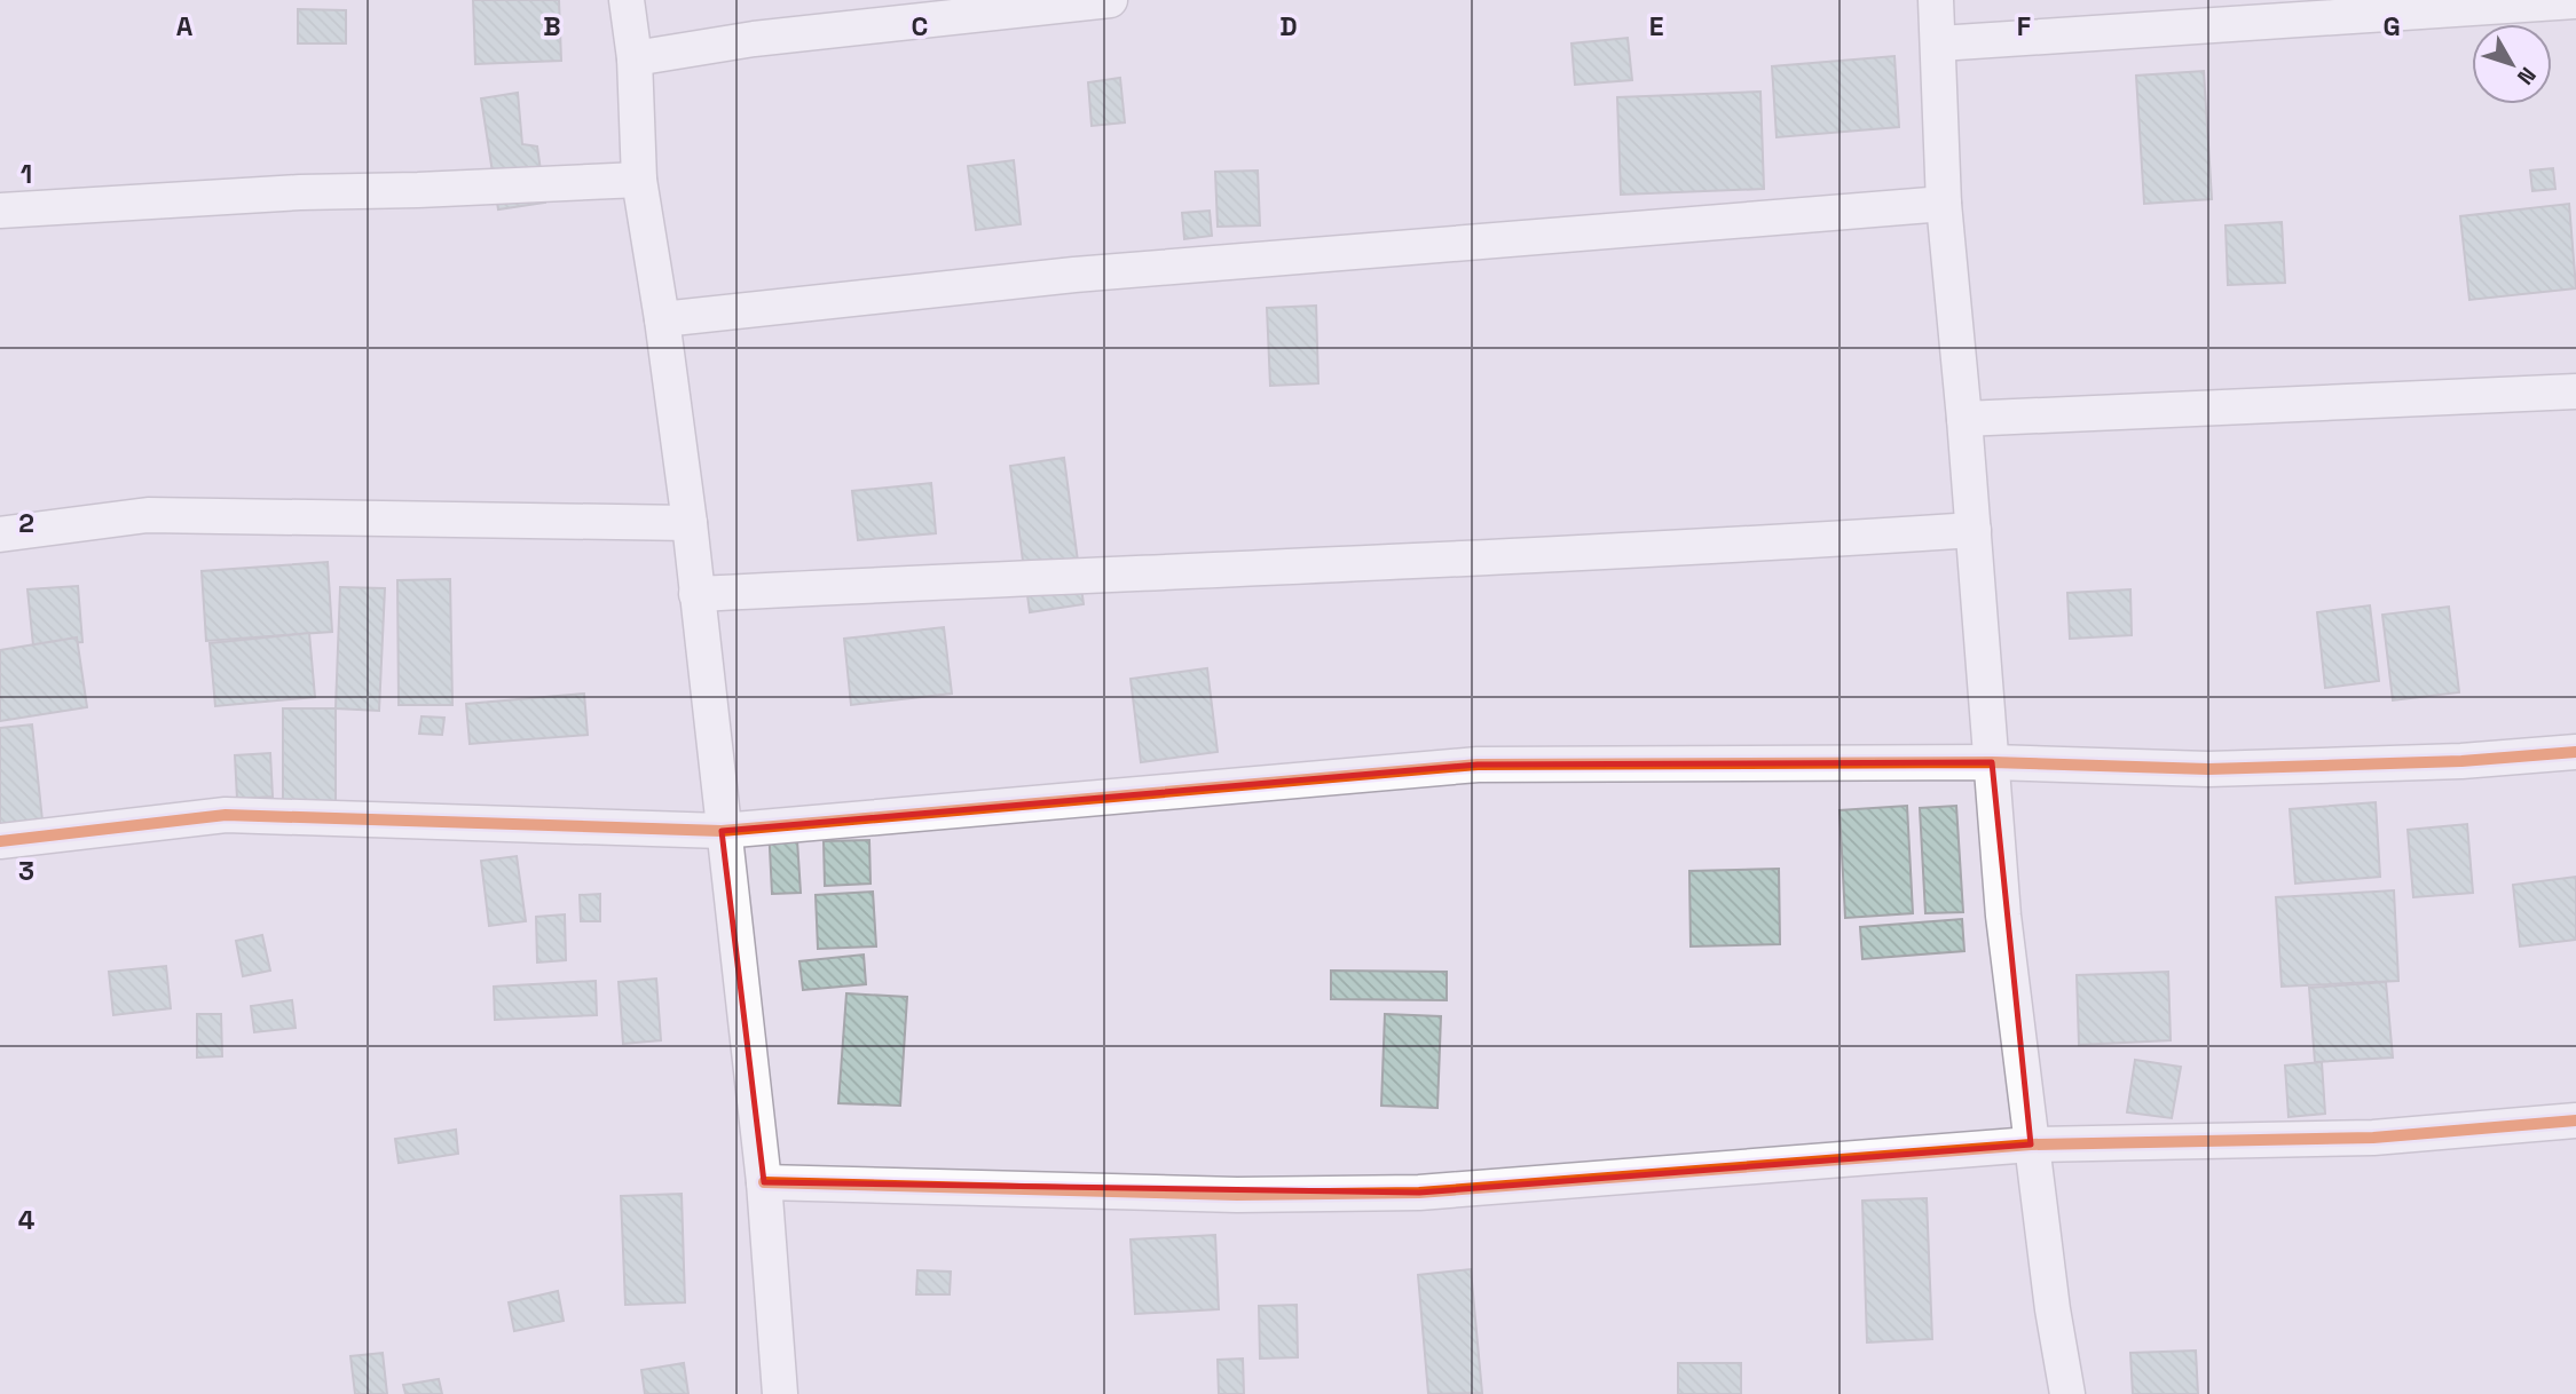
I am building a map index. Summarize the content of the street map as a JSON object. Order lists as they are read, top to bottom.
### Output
{
  "north": "bottom right",
  "grid": {
    "columns": [
      "A",
      "B",
      "C",
      "D",
      "E",
      "F",
      "G"
    ],
    "rows": [
      "1",
      "2",
      "3",
      "4"
    ]
  }
}
